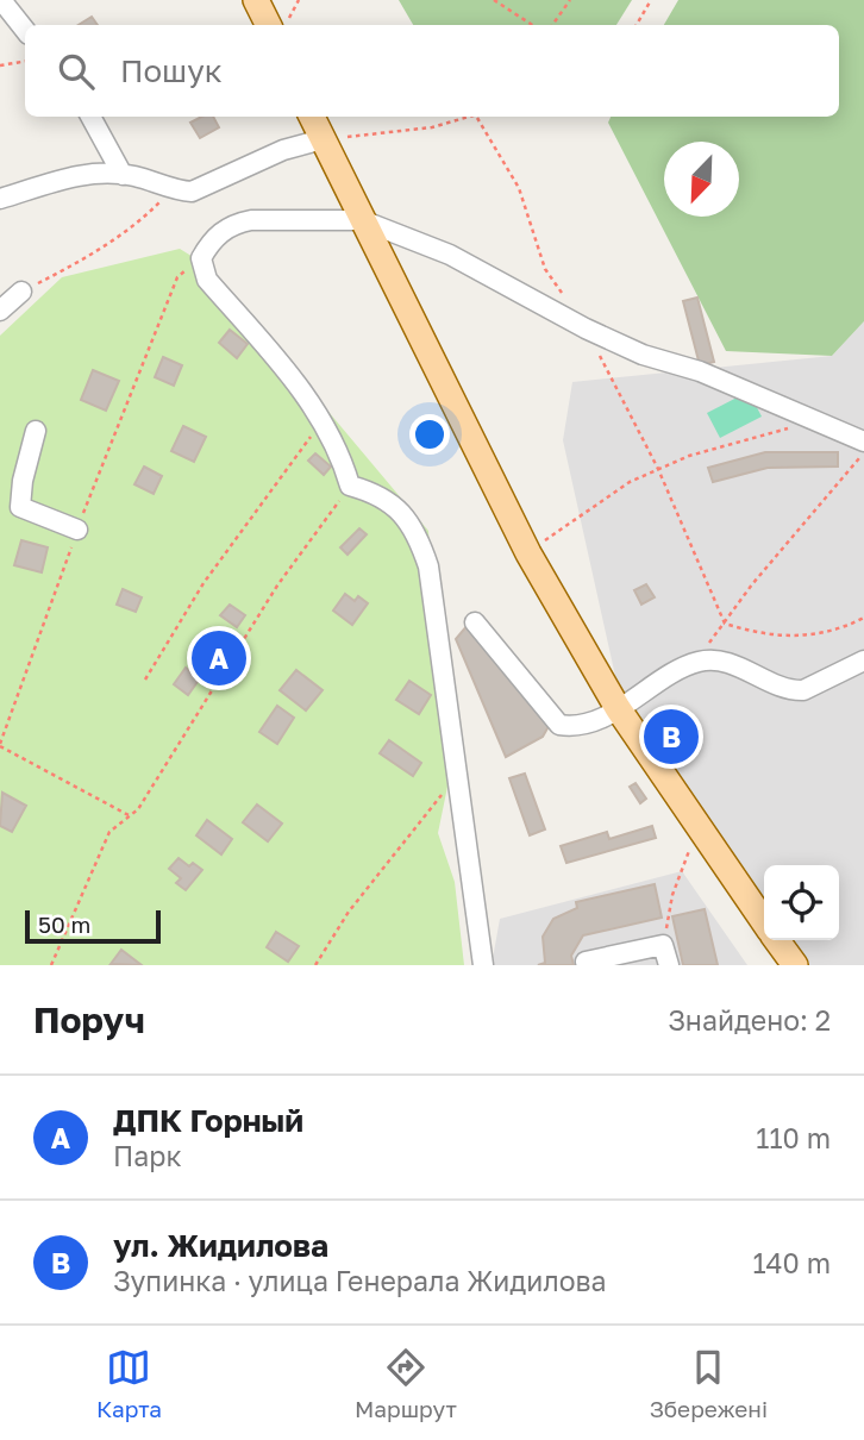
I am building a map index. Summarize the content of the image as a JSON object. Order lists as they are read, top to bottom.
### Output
{
  "scale_bar": "50 m",
  "north": "bottom left",
  "page": {
    "search": "Пошук",
    "pins": ["A", "B"],
    "scale": "50 m",
    "heading": ["Поруч", "Знайдено: 2"],
    "list": [
      {
        "mark": "A",
        "name": "ДПК Горный",
        "note": "Парк",
        "value": "110 m"
      },
      {
        "mark": "B",
        "name": "ул. Жидилова",
        "note": "Зупинка · улица Генерала Жидилова",
        "value": "140 m"
      }
    ],
    "nav": ["Карта", "Маршрут", "Збережені"]
  }
}
